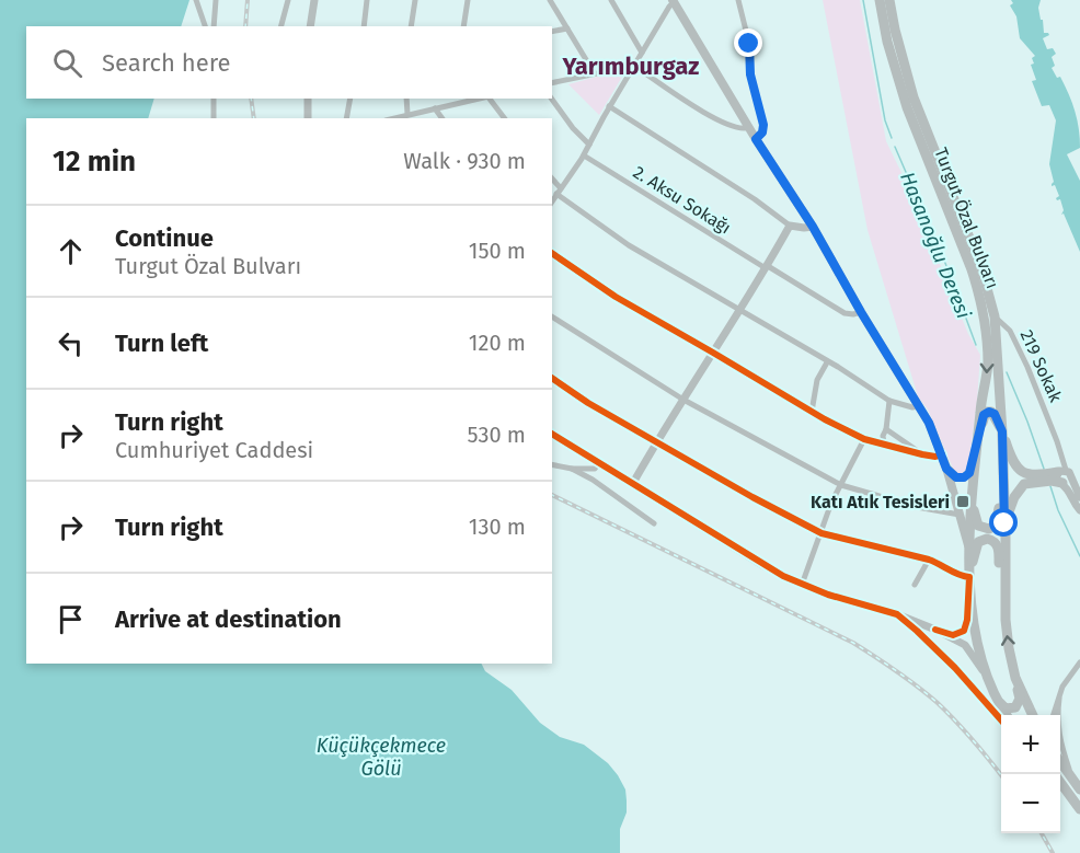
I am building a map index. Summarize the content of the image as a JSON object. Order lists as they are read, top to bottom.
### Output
{
  "streets": {
    "main road": ["Turgut Özal Bulvarı"],
    "street": ["2. Aksu Sokağı", "219 Sokak"]
  },
  "crossings": [
    ["Turgut Özal Bulvarı", "219 Sokak"]
  ],
  "districts": ["Yarımburgaz"],
  "water": ["Hasanoğlu Deresi", "Küçükçekmece Gölü"],
  "places": {
    "transit": ["Katı Atık Tesisleri"]
  },
  "page": {
    "search": "Search here",
    "heading": ["12 min", "Walk · 930 m"],
    "list": [
      ["Continue", "Turgut Özal Bulvarı", "150 m"],
      ["Turn left", "120 m"],
      ["Turn right", "Cumhuriyet Caddesi", "530 m"],
      ["Turn right", "130 m"],
      "Arrive at destination"
    ],
    "map_buttons": ["+", "−"]
  }
}
